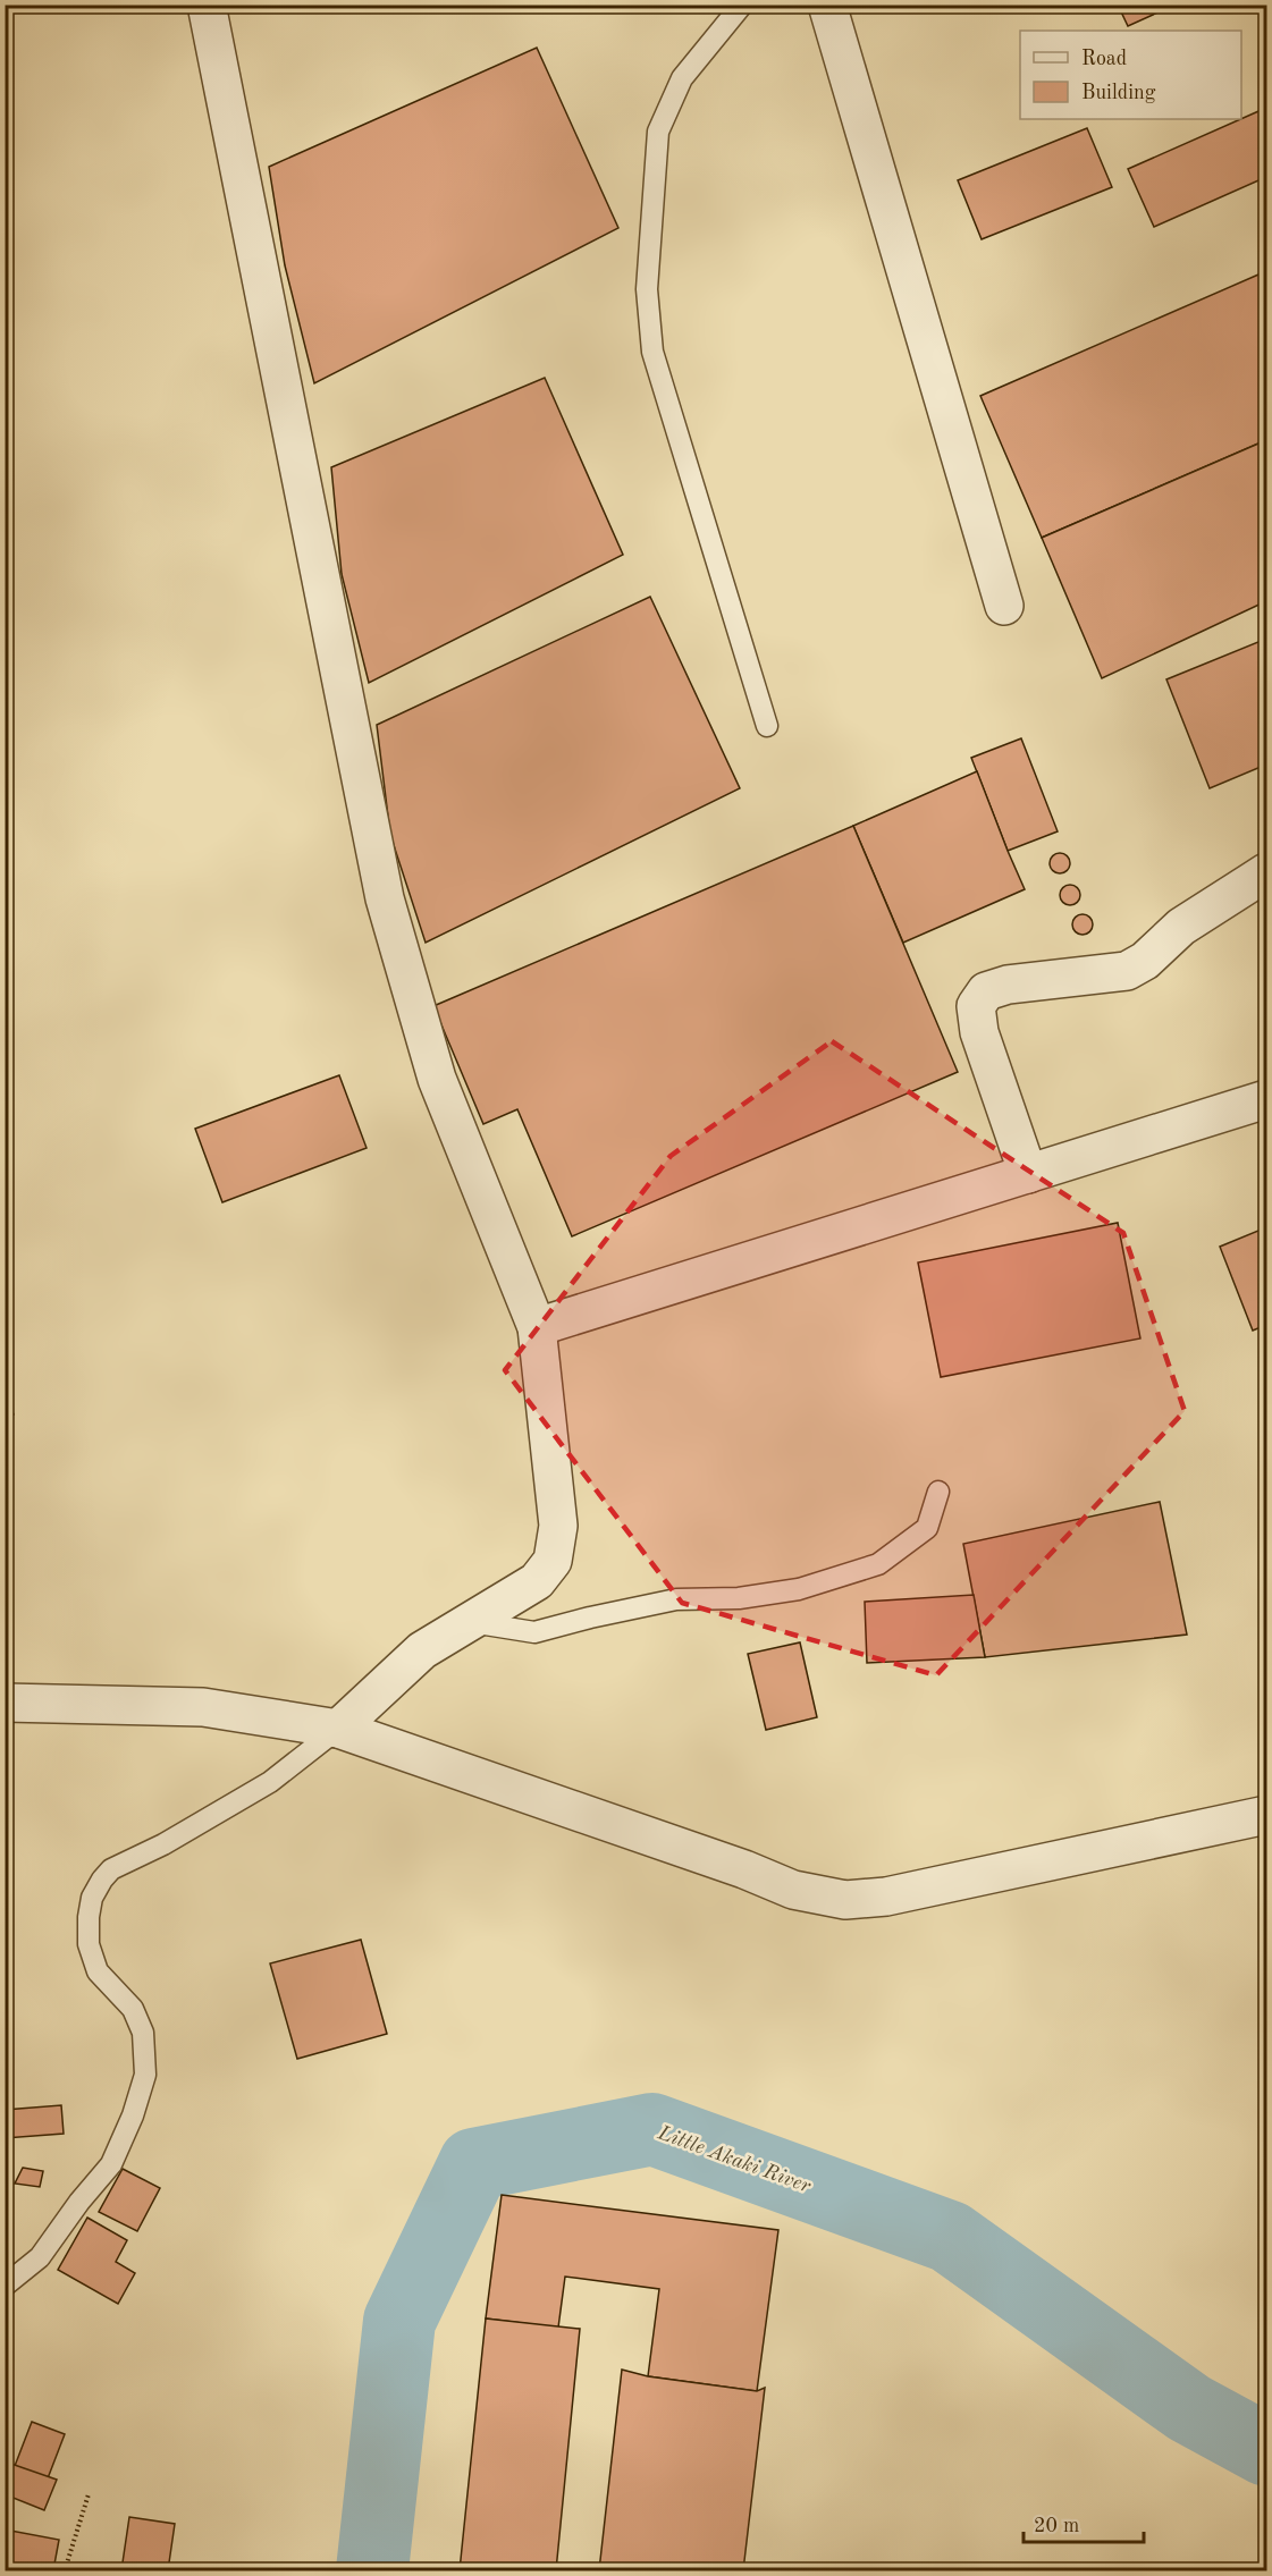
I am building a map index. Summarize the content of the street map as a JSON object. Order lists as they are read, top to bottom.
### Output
{
  "water": ["Little Akaki River"],
  "legend": ["Road", "Building"],
  "scale_bar": "20 m"
}
